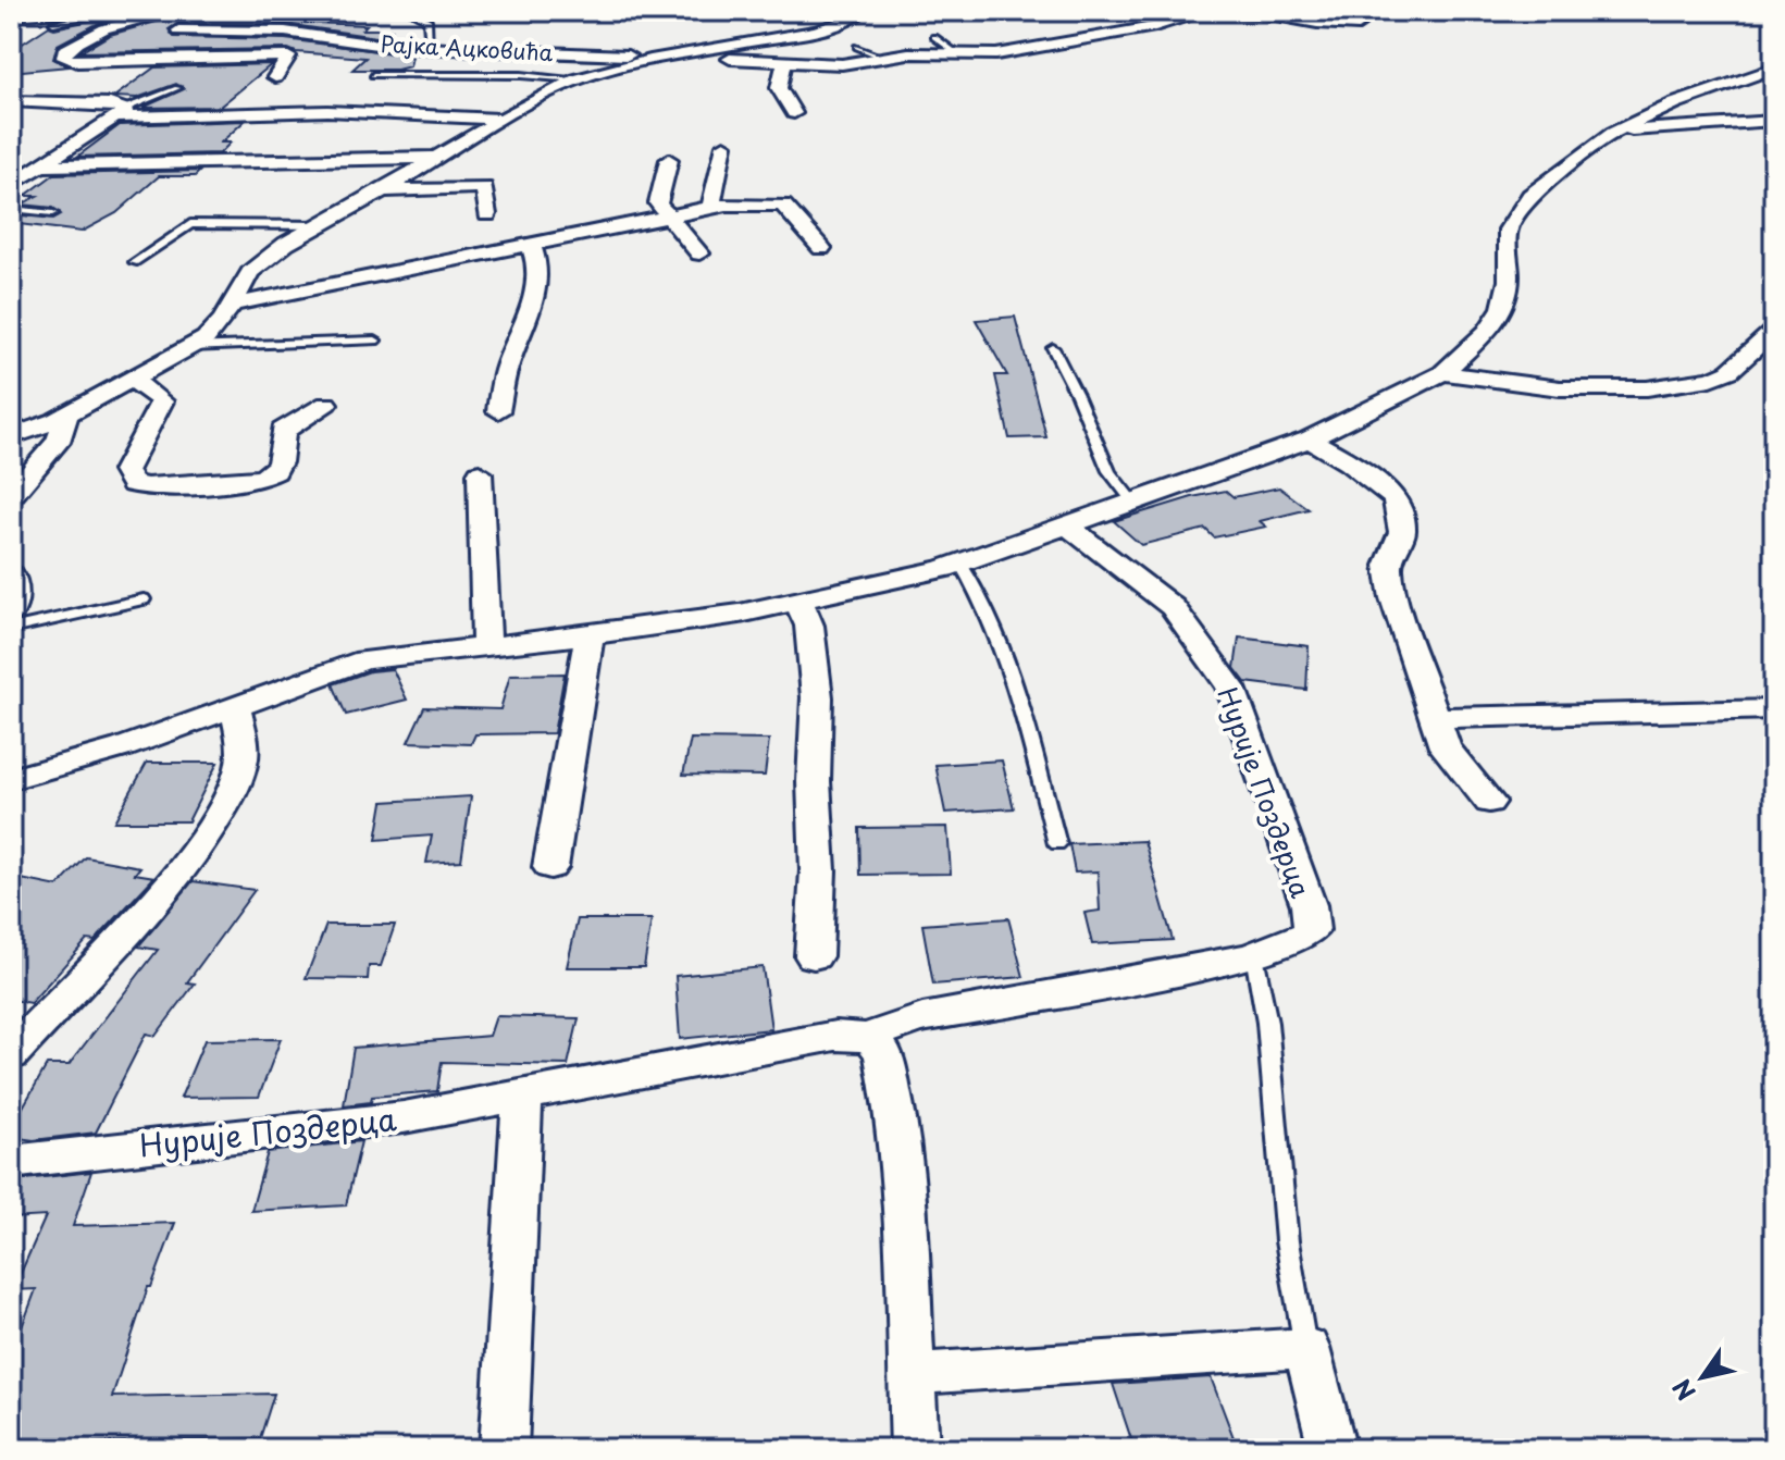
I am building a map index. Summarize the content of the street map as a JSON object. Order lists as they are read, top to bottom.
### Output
{
  "streets": {
    "street": ["Рајка Ацковића", "Нурије Поздерца"]
  },
  "north": "bottom left"
}
